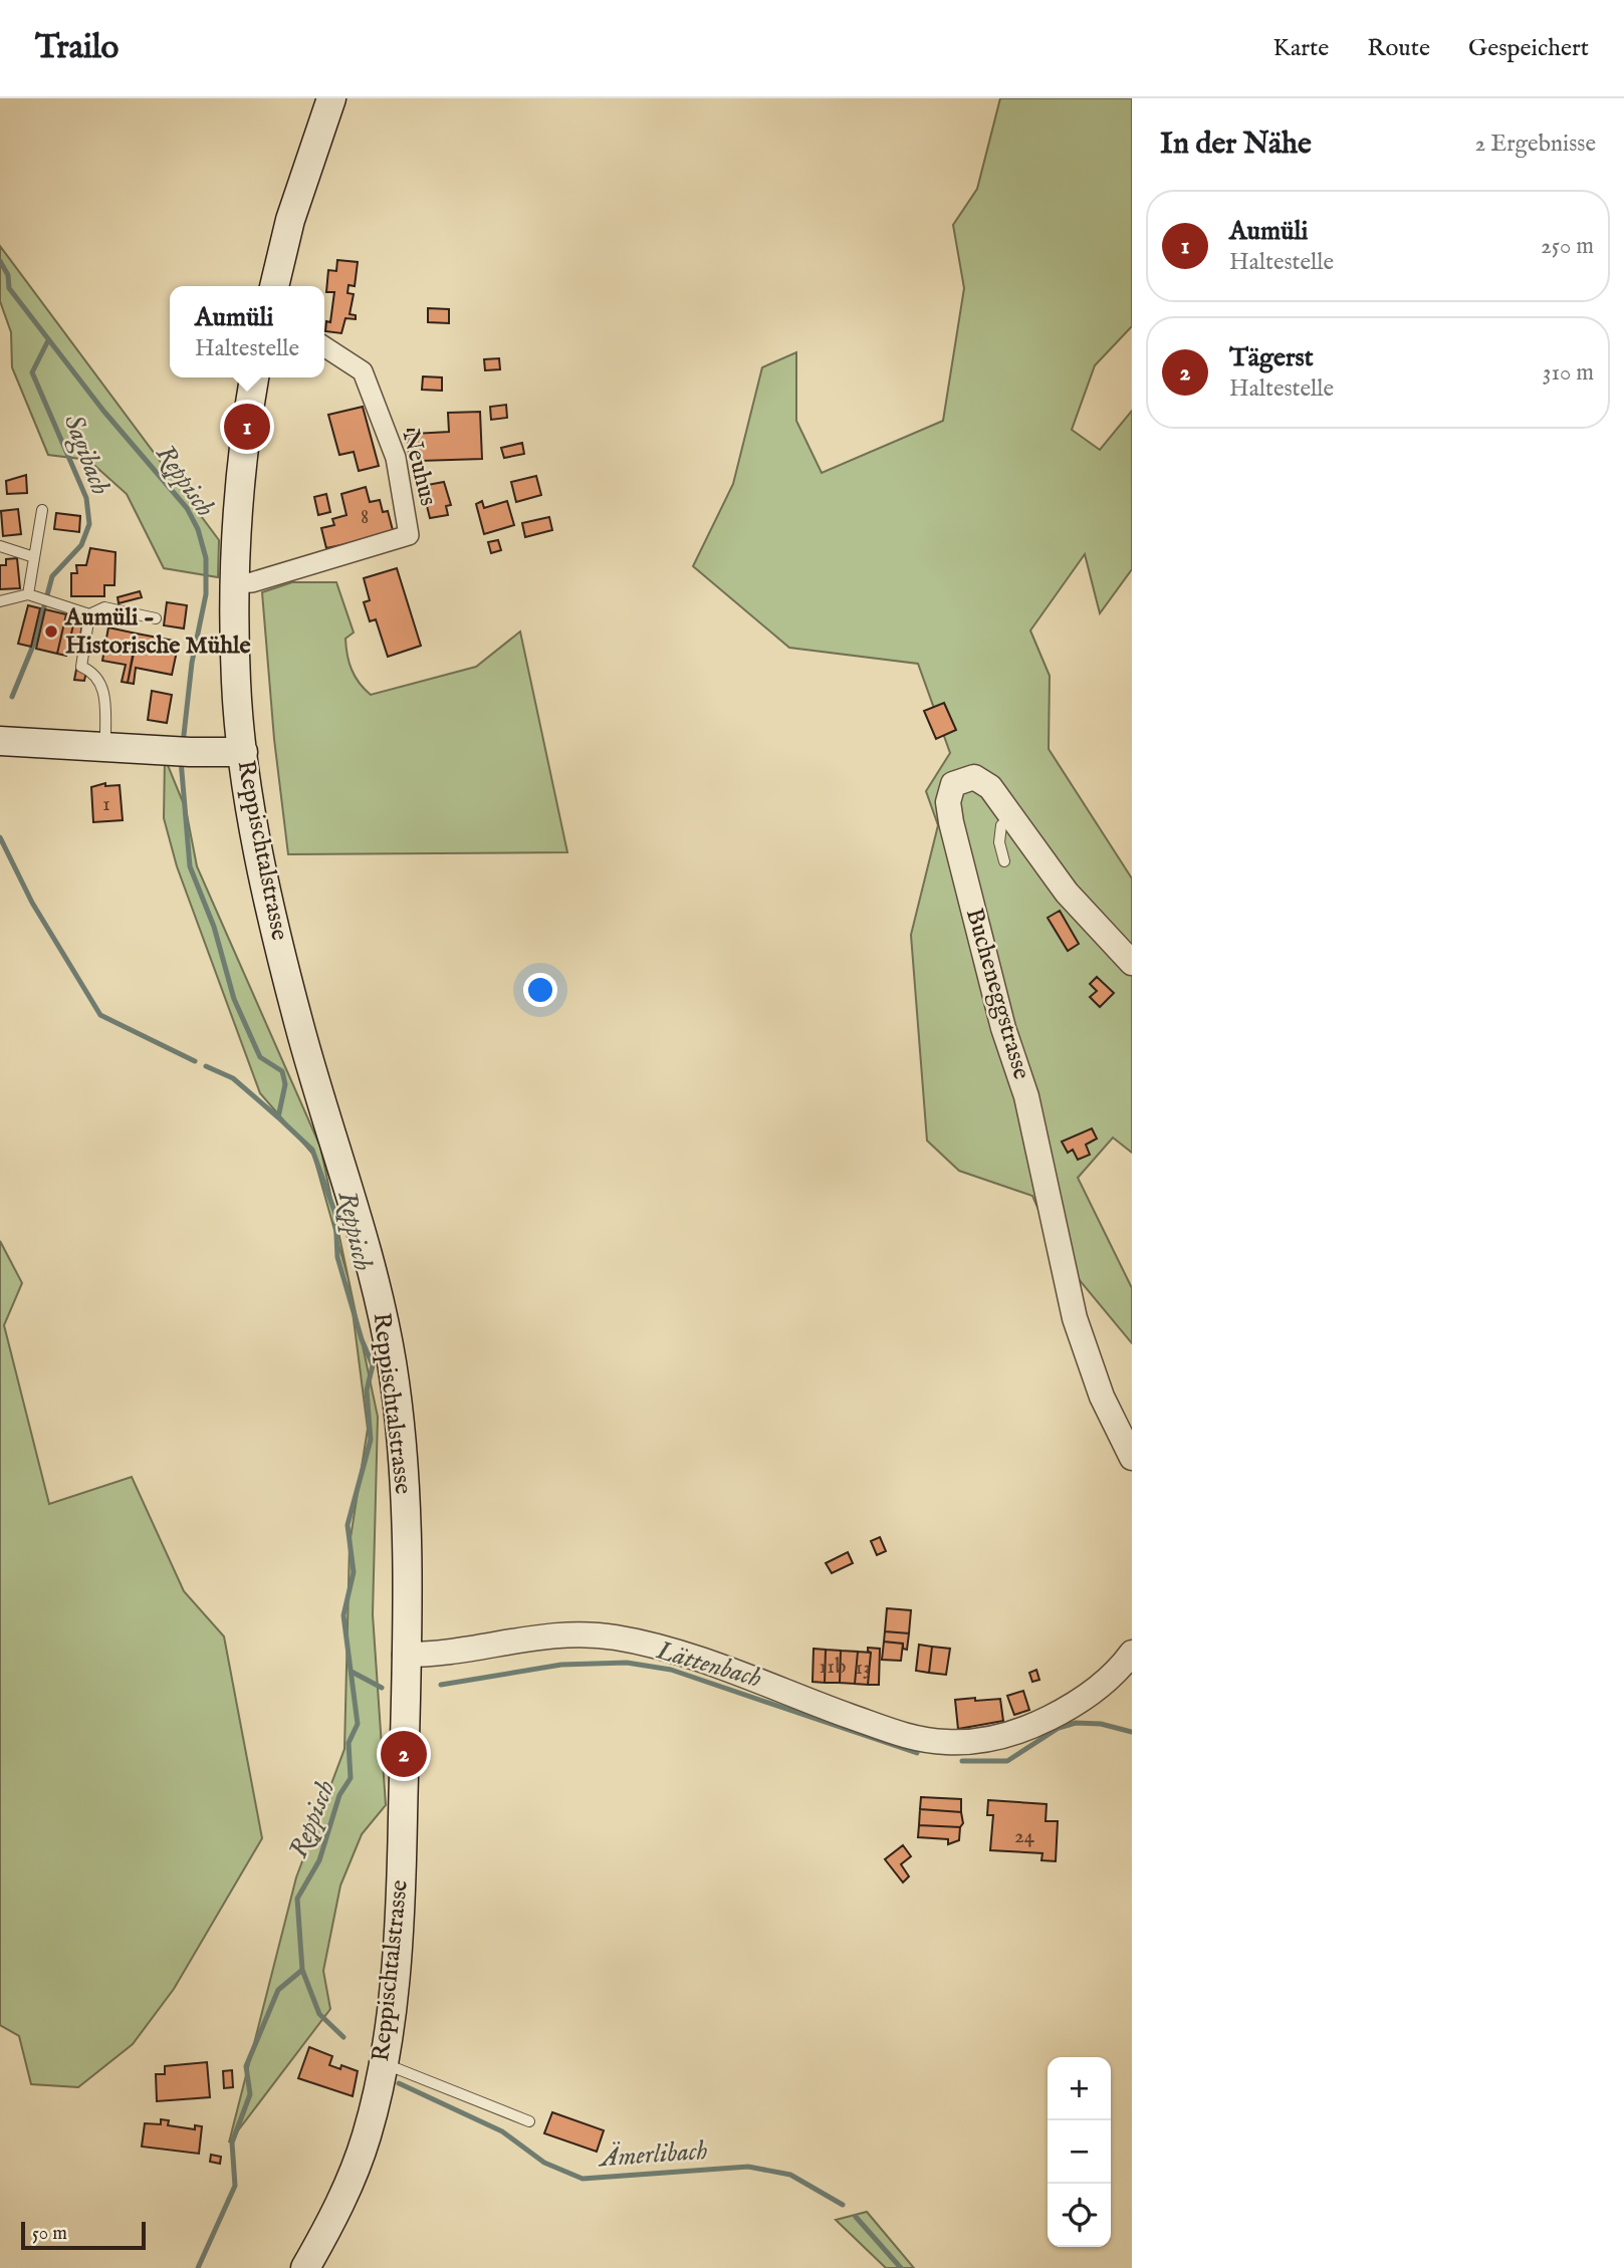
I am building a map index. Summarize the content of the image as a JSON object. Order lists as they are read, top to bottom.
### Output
{
  "streets": {
    "main road": ["Reppischtalstrasse"],
    "street": ["Neuhus", "Bucheneggstrasse"]
  },
  "crossings": [
    ["Neuhus", "Reppischtalstrasse"]
  ],
  "water": [
    "Sagibach",
    "Reppisch",
    "Lättenbach",
    "Ämerlibach"
  ],
  "places": ["Aumüli - Historische Mühle"],
  "house_numbers": [
    "8",
    "1",
    "11b",
    "13",
    "24"
  ],
  "scale_bar": "50 m",
  "page": {
    "header": "Trailo",
    "nav": ["Karte", "Route", "Gespeichert"],
    "heading": ["In der Nähe", "2 Ergebnisse"],
    "list": [
      {
        "mark": "1",
        "name": "Aumüli",
        "note": "Haltestelle",
        "value": "250 m"
      },
      {
        "mark": "2",
        "name": "Tägerst",
        "note": "Haltestelle",
        "value": "310 m"
      }
    ],
    "popup": ["Aumüli", "Haltestelle"],
    "pins": ["1", "2"],
    "map_buttons": ["+", "−"],
    "scale": "50 m"
  }
}
